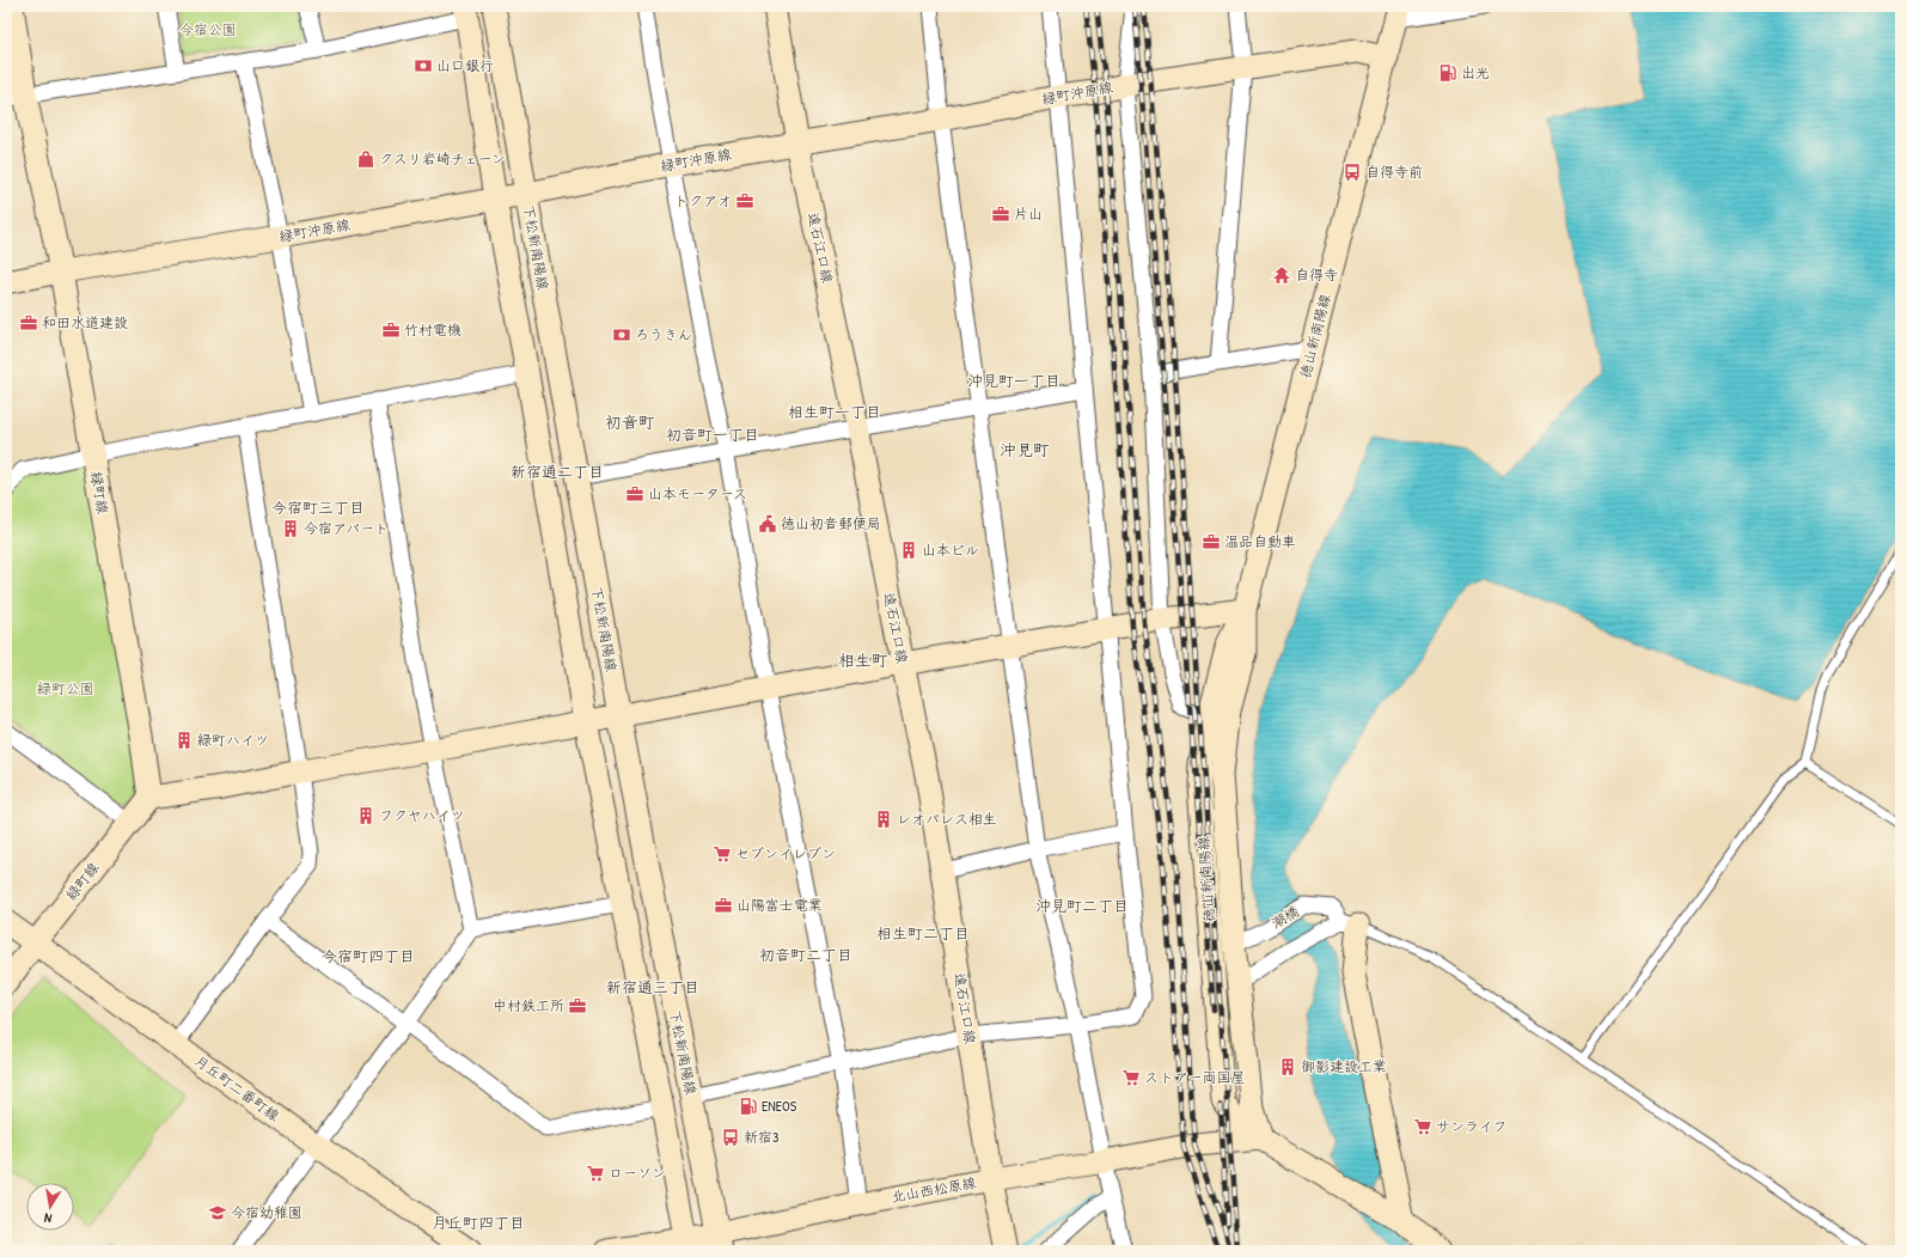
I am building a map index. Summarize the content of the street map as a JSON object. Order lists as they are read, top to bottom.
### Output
{
  "streets": {
    "street": [
      "緑町沖原線",
      "下松新南陽線",
      "遠石江口線",
      "徳山新南陽線",
      "緑町線",
      "潮橋",
      "月丘町二番町線",
      "北山西松原線"
    ]
  },
  "crossings": [
    ["緑町沖原線", "下松新南陽線"],
    ["緑町沖原線", "遠石江口線"],
    ["緑町沖原線", "徳山新南陽線"],
    ["緑町沖原線", "緑町線"],
    ["下松新南陽線", "北山西松原線"],
    ["遠石江口線", "北山西松原線"],
    ["徳山新南陽線", "潮橋"],
    ["徳山新南陽線", "北山西松原線"],
    ["緑町線", "月丘町二番町線"]
  ],
  "districts": [
    "沖見町一丁目",
    "相生町一丁目",
    "初音町",
    "初音町一丁目",
    "沖見町",
    "新宿通二丁目",
    "今宿町三丁目",
    "相生町",
    "沖見町二丁目",
    "相生町二丁目",
    "初音町二丁目",
    "今宿町四丁目",
    "新宿通三丁目",
    "月丘町四丁目"
  ],
  "parks": ["今宿公園", "緑町公園"],
  "places": {
    "bank": ["山口銀行", "ろうきん"],
    "fuel station": ["出光", "ENEOS"],
    "shop": ["クスリ岩崎チェーン"],
    "bus stop": ["自得寺前", "新宿3"],
    "office": [
      "トクアオ",
      "片山",
      "和田水道建設",
      "竹村電機",
      "山本モータース",
      "温品自動車",
      "山陽富士電業",
      "中村鉄工所"
    ],
    "temple": ["自得寺"],
    "public building": ["徳山初音郵便局"],
    "building": [
      "今宿アパート",
      "山本ビル",
      "緑町ハイツ",
      "フクヤハイツ",
      "レオパレス相生",
      "御影建設工業"
    ],
    "supermarket": [
      "セブンイレブン",
      "ストアー両国屋",
      "サンライフ",
      "ローソン"
    ],
    "school or university": ["今宿幼稚園"]
  },
  "north": "bottom"
}
